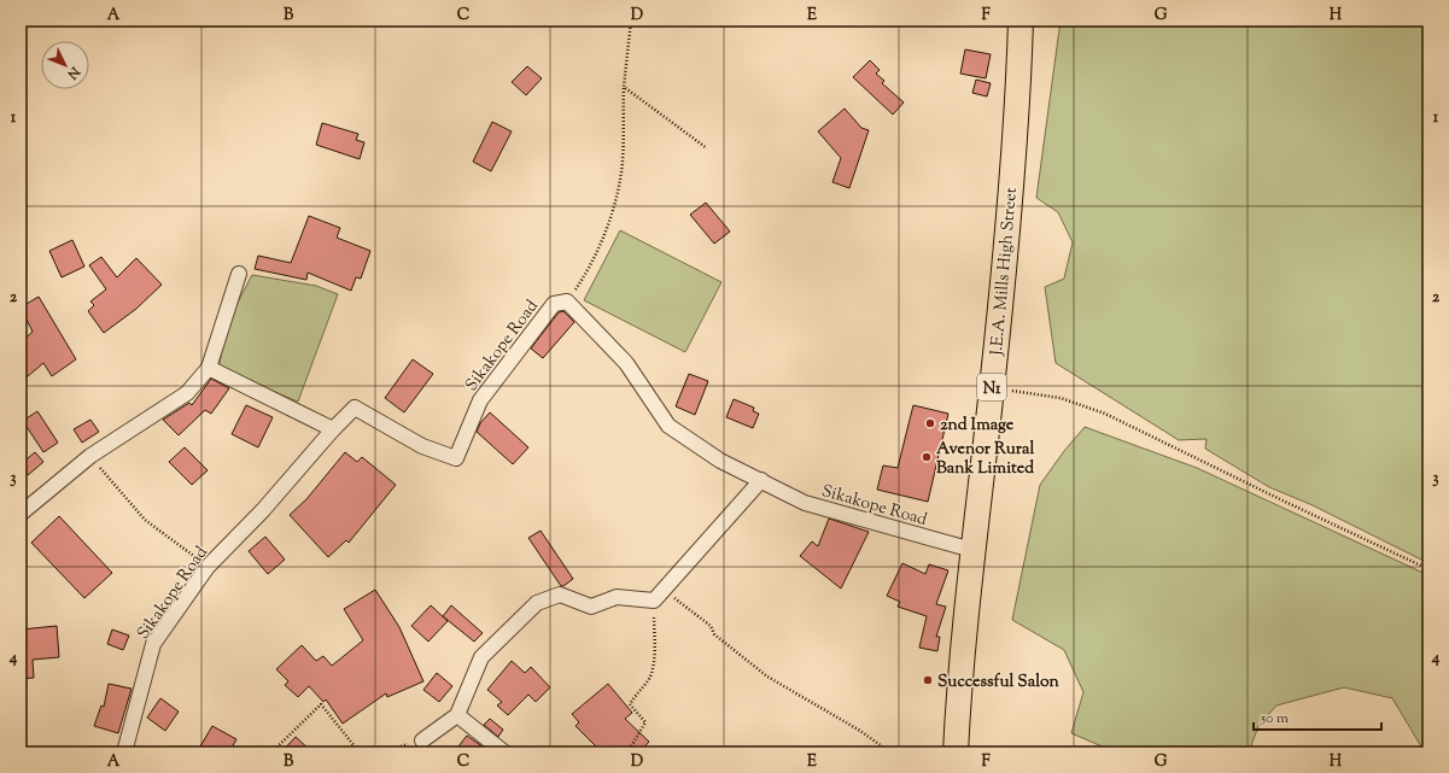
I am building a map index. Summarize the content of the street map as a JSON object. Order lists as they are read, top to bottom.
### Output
{
  "streets": {
    "highway": ["J.E.A. Mills High Street", "N1"],
    "street": ["Sikakope Road"]
  },
  "crossings": [
    ["J.E.A. Mills High Street", "Sikakope Road"]
  ],
  "places": ["2nd Image", "Avenor Rural Bank Limited", "Successful Salon"],
  "scale_bar": "50 m",
  "north": "bottom right",
  "grid": {
    "columns": [
      "A",
      "B",
      "C",
      "D",
      "E",
      "F",
      "G",
      "H"
    ],
    "rows": [
      "1",
      "2",
      "3",
      "4"
    ]
  }
}
